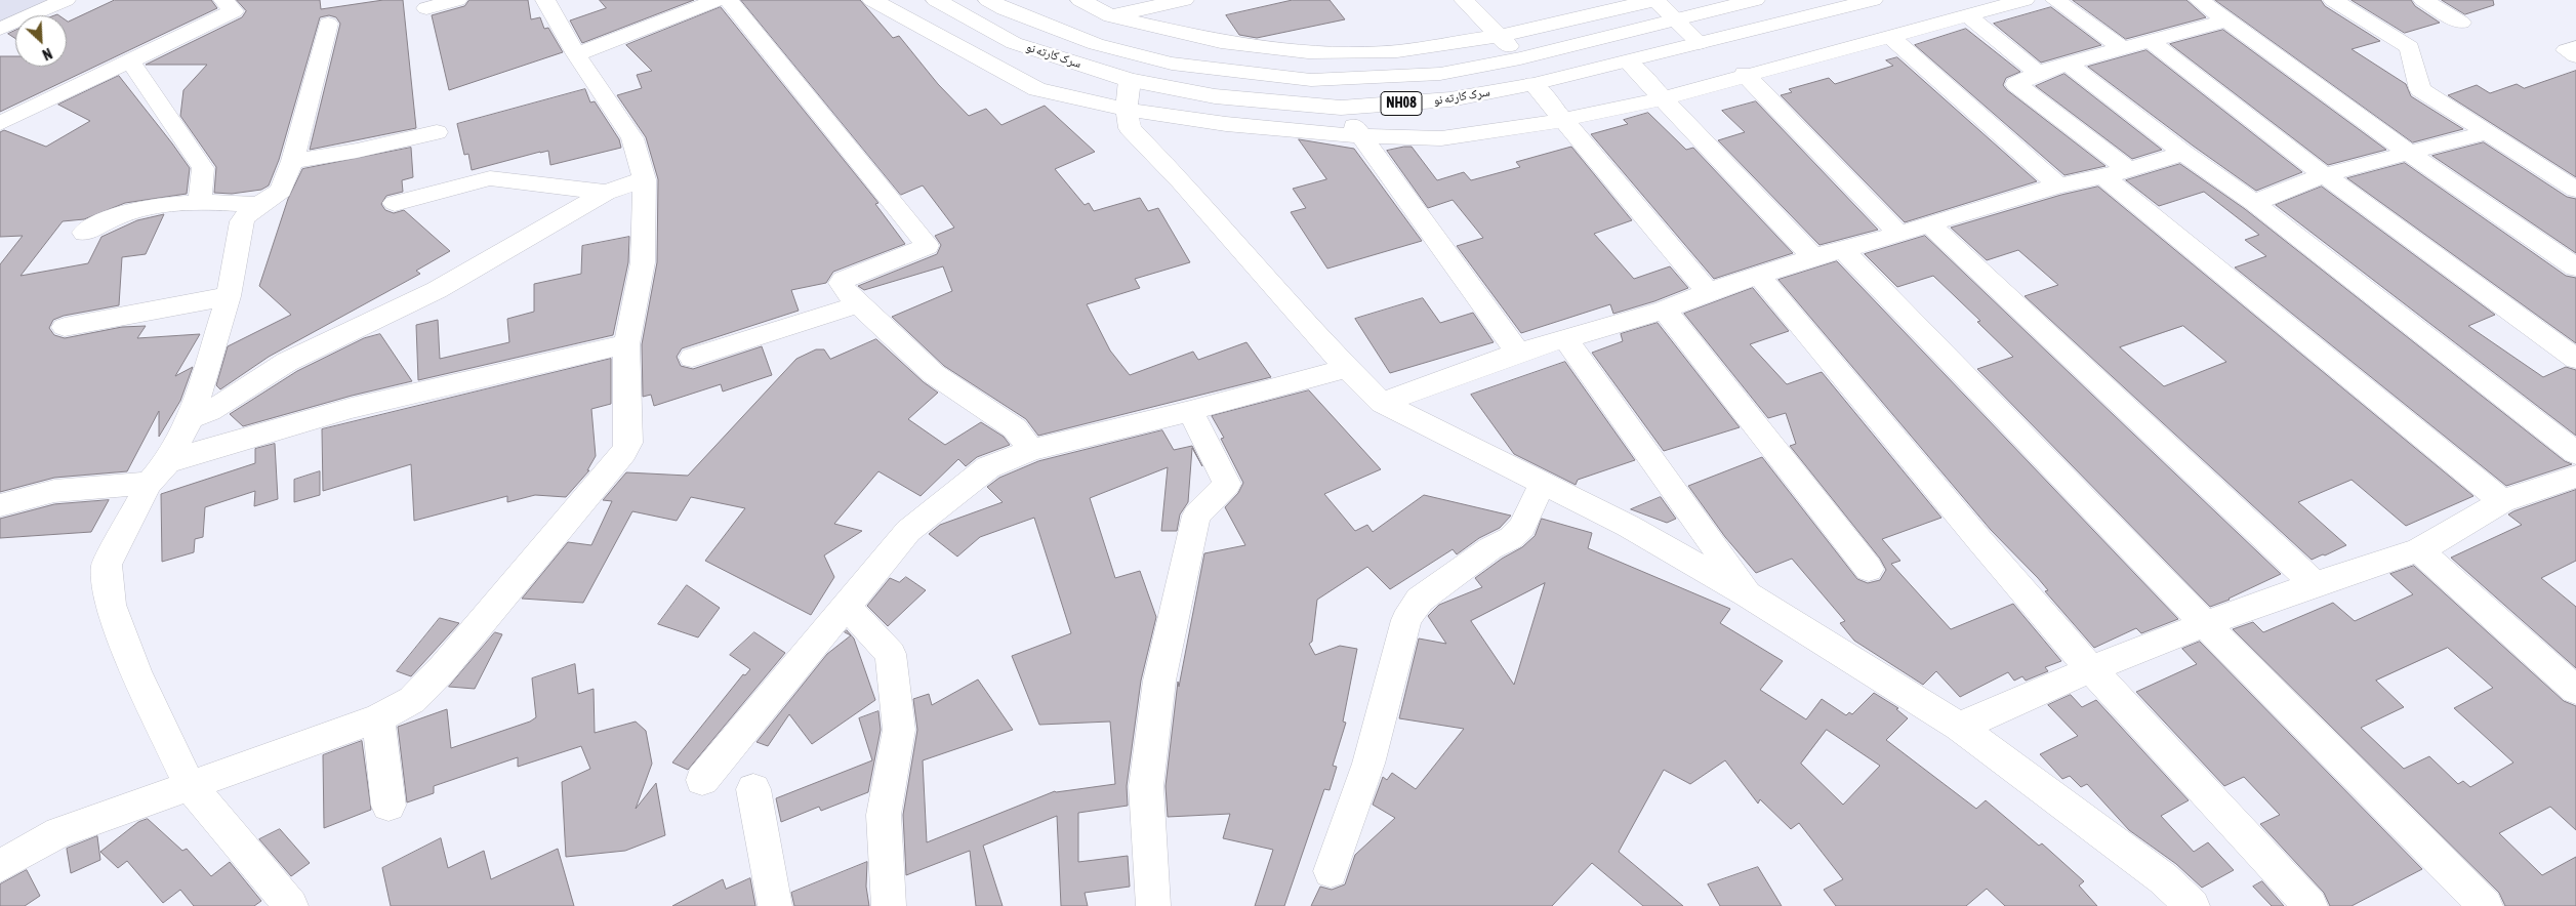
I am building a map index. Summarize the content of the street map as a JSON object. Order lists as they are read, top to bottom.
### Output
{
  "streets": {
    "main road": ["سرک کارته نو", "NH08"]
  },
  "north": "bottom right"
}
